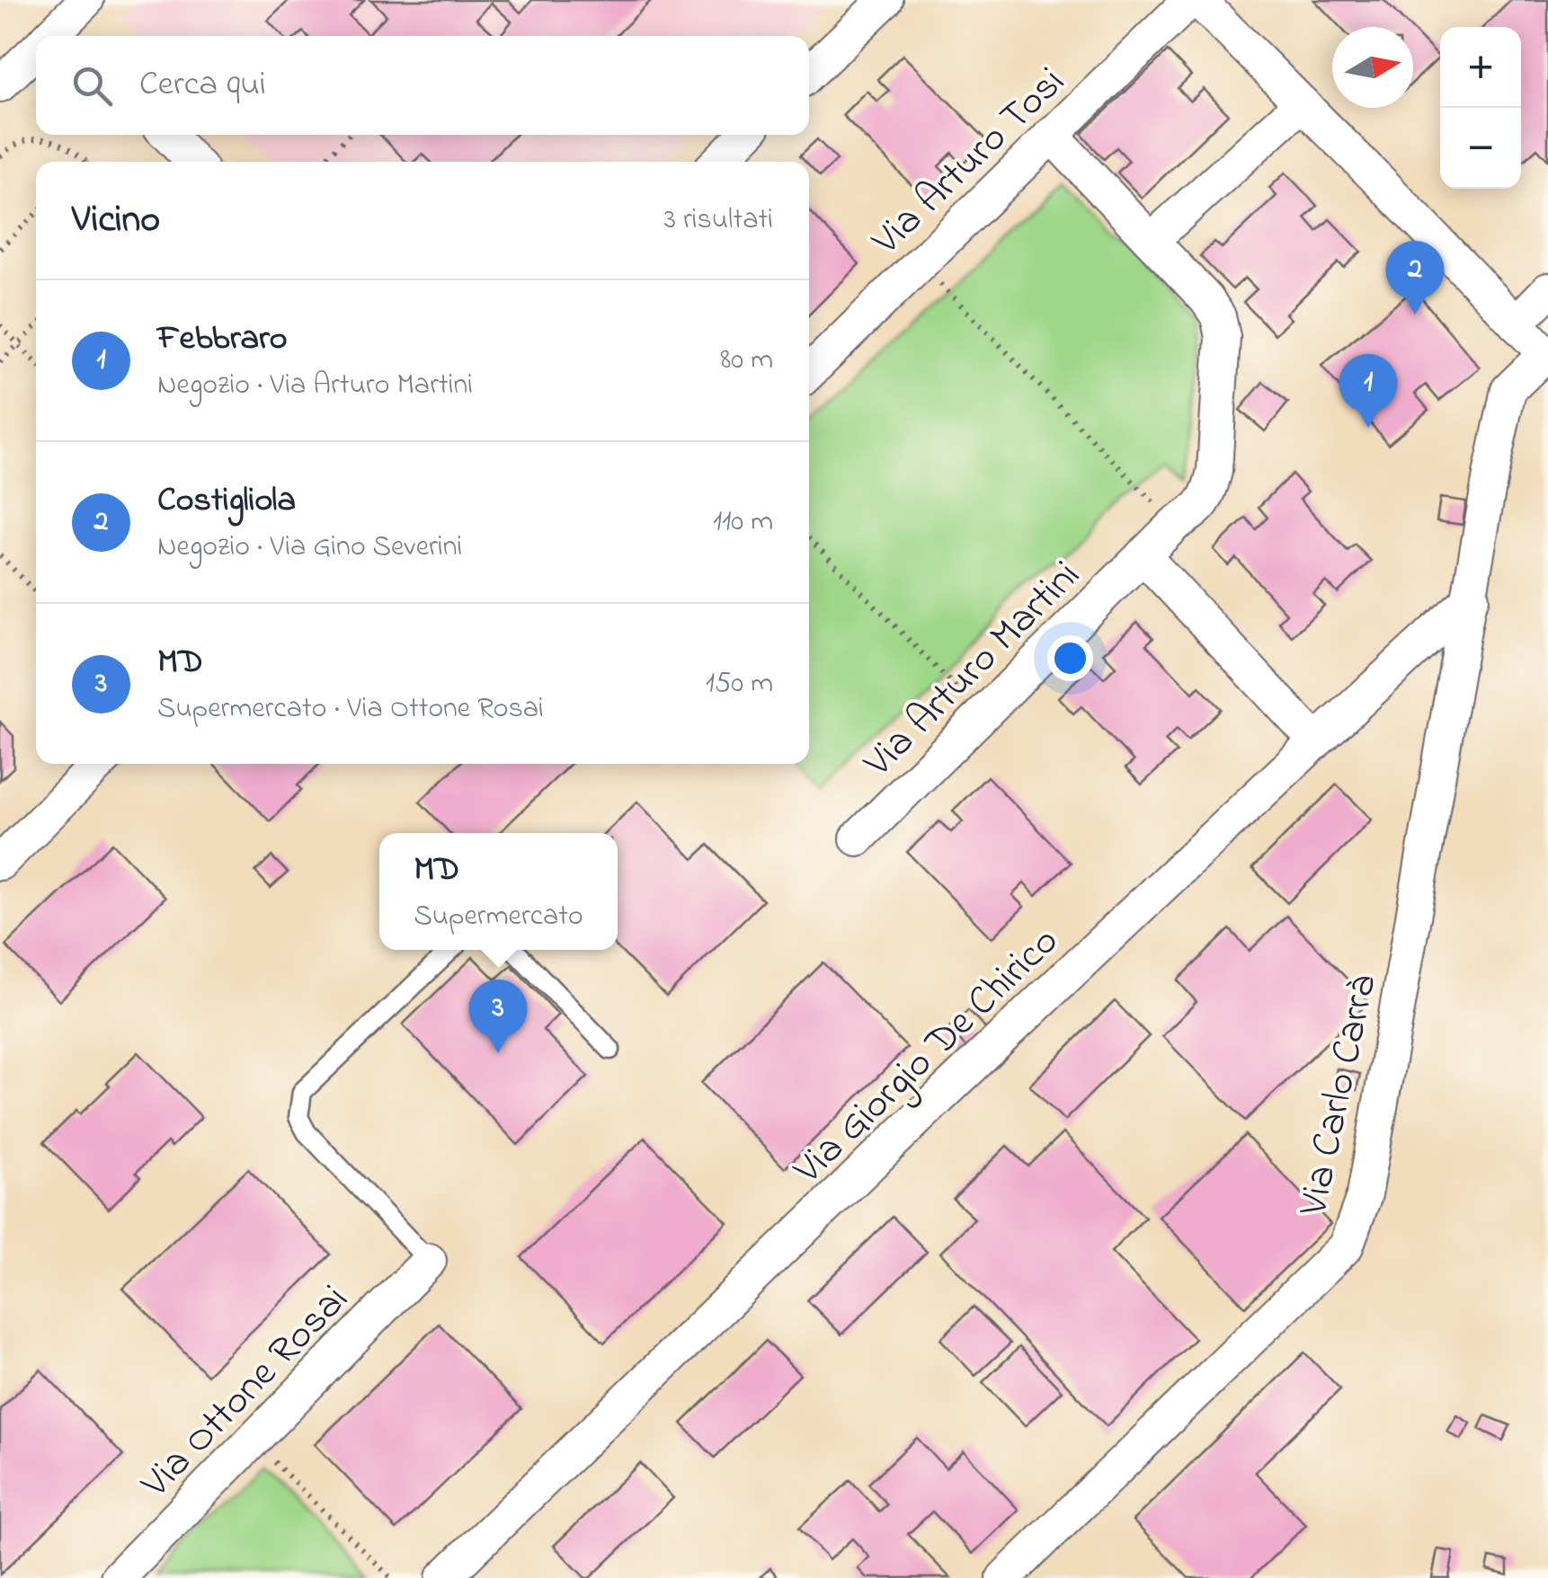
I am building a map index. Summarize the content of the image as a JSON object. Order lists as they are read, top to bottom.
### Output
{
  "streets": {
    "street": [
      "Via Arturo Tosi",
      "Via Arturo Martini",
      "Via Giorgio De Chirico",
      "Via Carlo Carrà",
      "Via Ottone Rosai"
    ]
  },
  "crossings": [
    ["Via Arturo Tosi", "Via Arturo Martini"],
    ["Via Giorgio De Chirico", "Via Carlo Carrà"]
  ],
  "north": "right",
  "page": {
    "map_buttons": ["+", "−"],
    "search": "Cerca qui",
    "heading": ["Vicino", "3 risultati"],
    "pins": ["2", "1", "3"],
    "list": [
      {
        "mark": "1",
        "name": "Febbraro",
        "note": "Negozio · Via Arturo Martini",
        "value": "80 m"
      },
      {
        "mark": "2",
        "name": "Costigliola",
        "note": "Negozio · Via Gino Severini",
        "value": "110 m"
      },
      {
        "mark": "3",
        "name": "MD",
        "note": "Supermercato · Via Ottone Rosai",
        "value": "150 m"
      }
    ],
    "popup": ["MD", "Supermercato"]
  }
}
